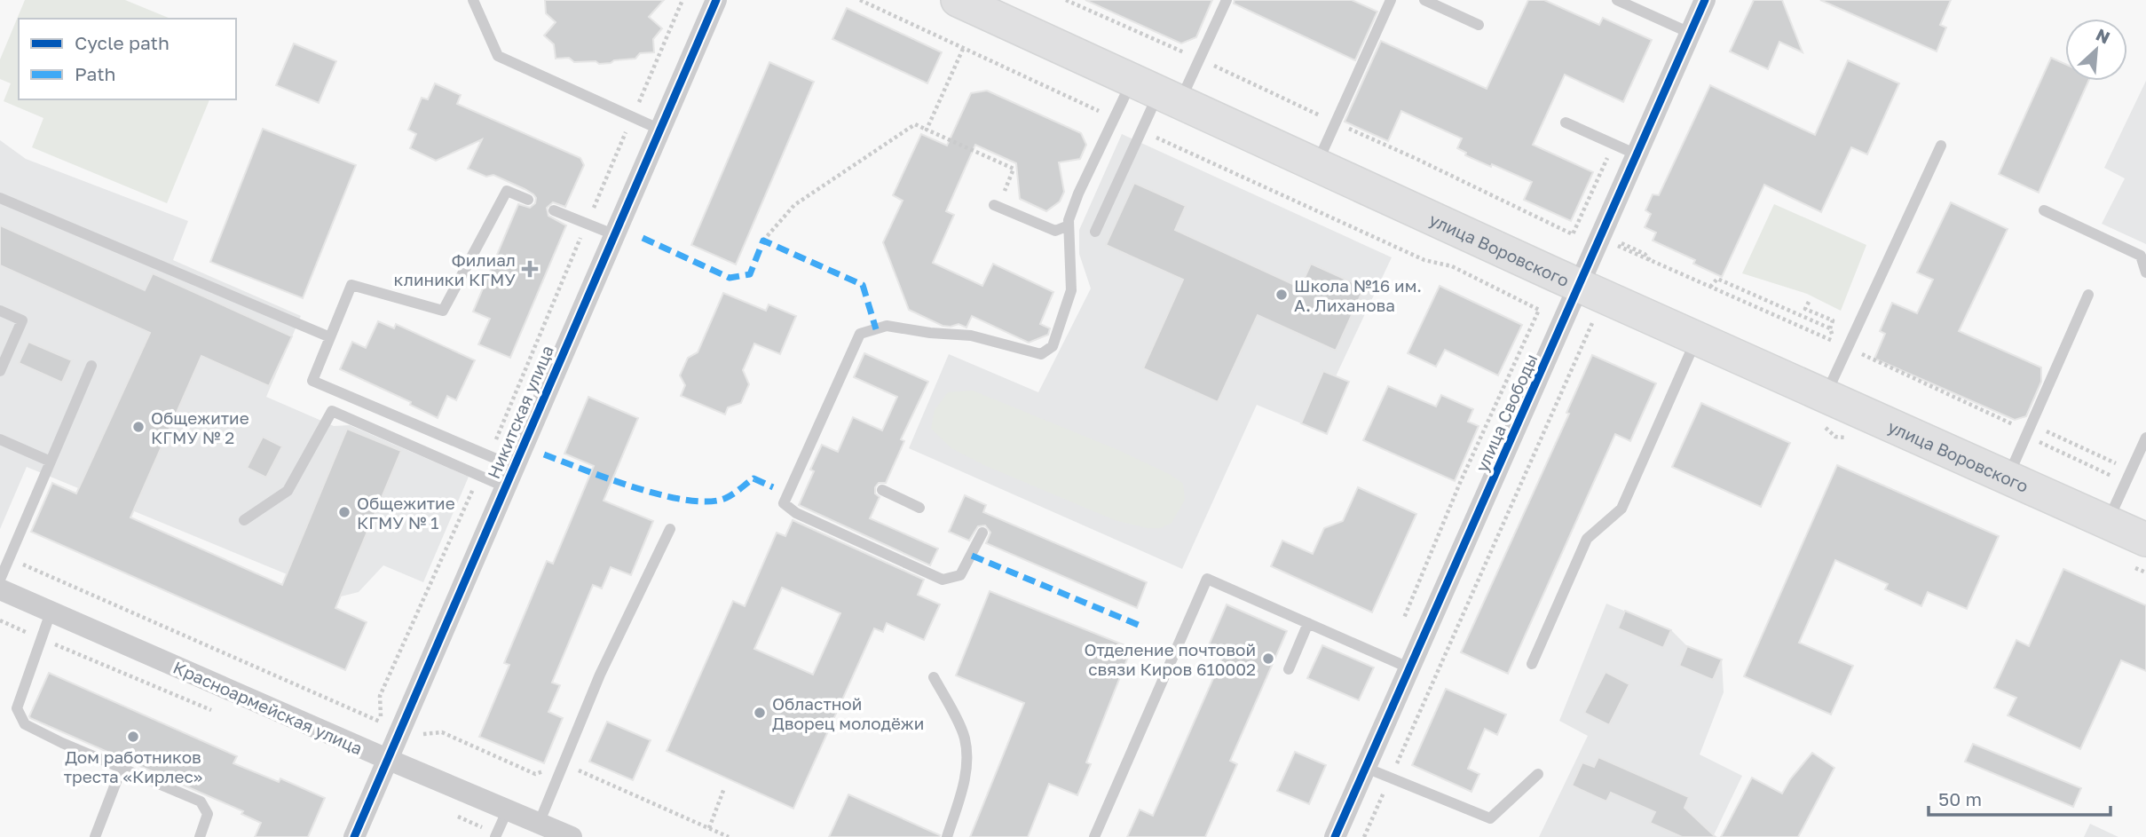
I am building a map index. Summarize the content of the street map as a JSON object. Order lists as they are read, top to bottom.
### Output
{
  "streets": {
    "main road": ["улица Воровского"],
    "street": ["Никитская улица", "улица Свободы", "Красноармейская улица"]
  },
  "crossings": [
    ["улица Воровского", "улица Свободы"],
    ["Никитская улица", "Красноармейская улица"]
  ],
  "places": {
    "health": ["Филиал клиники КГМУ"],
    "other": [
      "Школа №16 им. А. Лиханова",
      "Общежитие КГМУ № 2",
      "Общежитие КГМУ № 1",
      "Отделение почтовой связи Киров 610002",
      "Областной Дворец молодёжи",
      "Дом работников треста «Кирлес»"
    ]
  },
  "legend": ["Cycle path", "Path"],
  "scale_bar": "50 m",
  "north": "top right"
}
